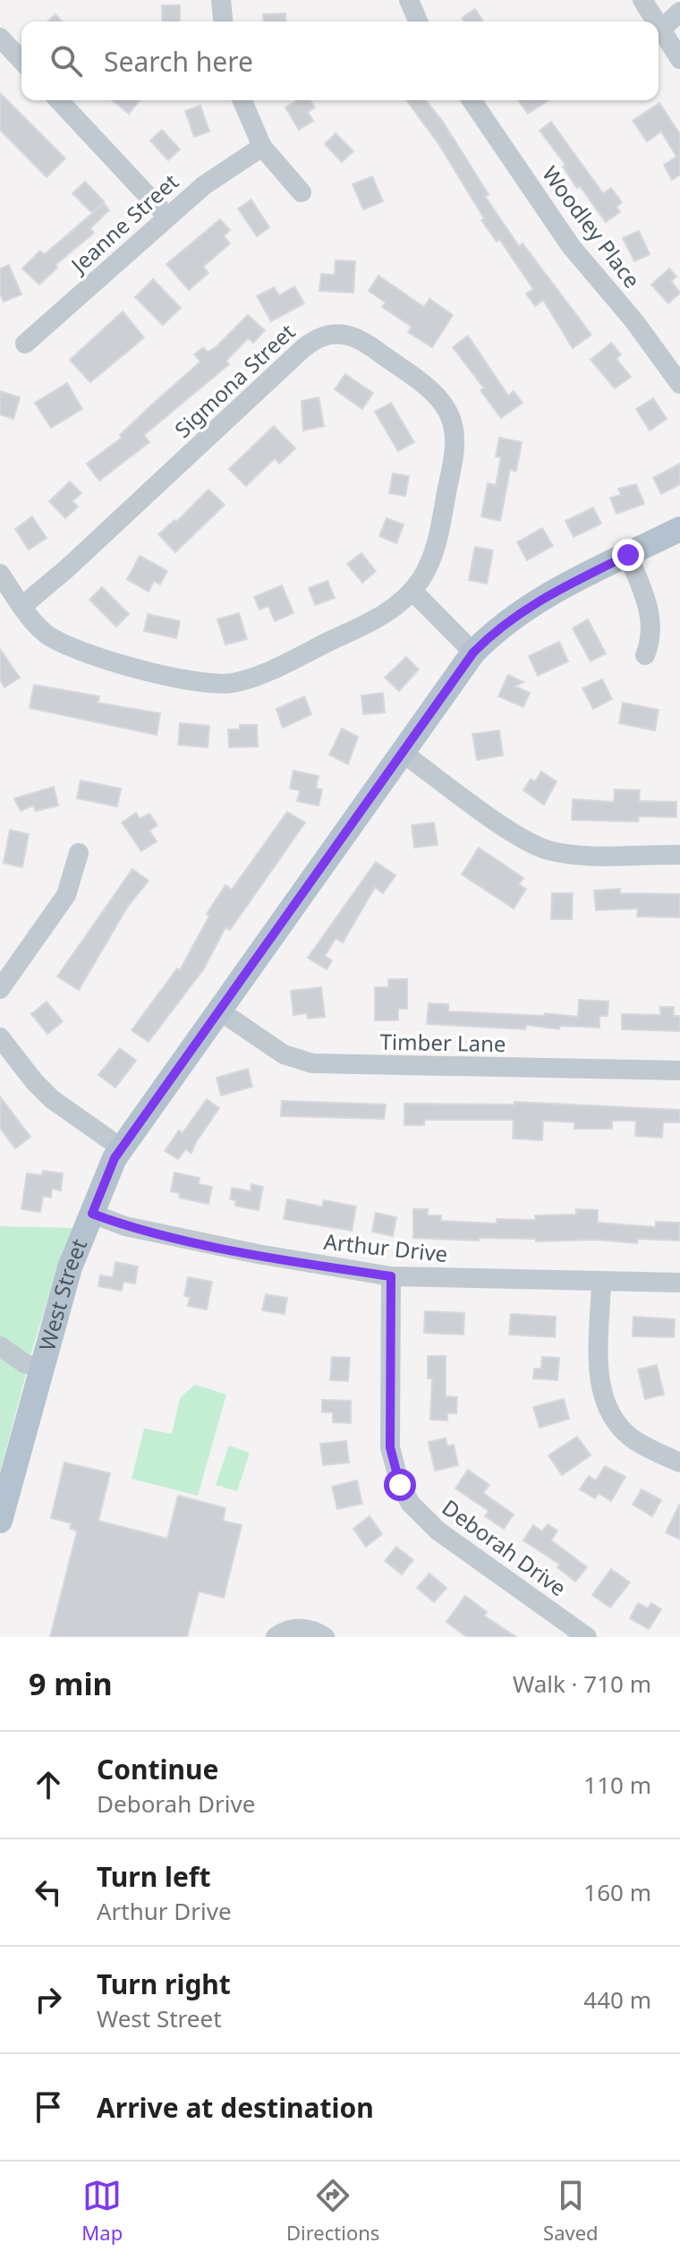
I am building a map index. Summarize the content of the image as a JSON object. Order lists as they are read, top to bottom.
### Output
{
  "streets": {
    "main road": ["West Street"],
    "street": [
      "Jeanne Street",
      "Woodley Place",
      "Sigmona Street",
      "Timber Lane",
      "Arthur Drive",
      "Deborah Drive"
    ]
  },
  "crossings": [
    ["Timber Lane", "West Street"],
    ["Arthur Drive", "West Street"],
    ["Arthur Drive", "Deborah Drive"]
  ],
  "page": {
    "search": "Search here",
    "heading": ["9 min", "Walk · 710 m"],
    "list": [
      ["Continue", "Deborah Drive", "110 m"],
      ["Turn left", "Arthur Drive", "160 m"],
      ["Turn right", "West Street", "440 m"],
      "Arrive at destination"
    ],
    "nav": ["Map", "Directions", "Saved"]
  }
}
